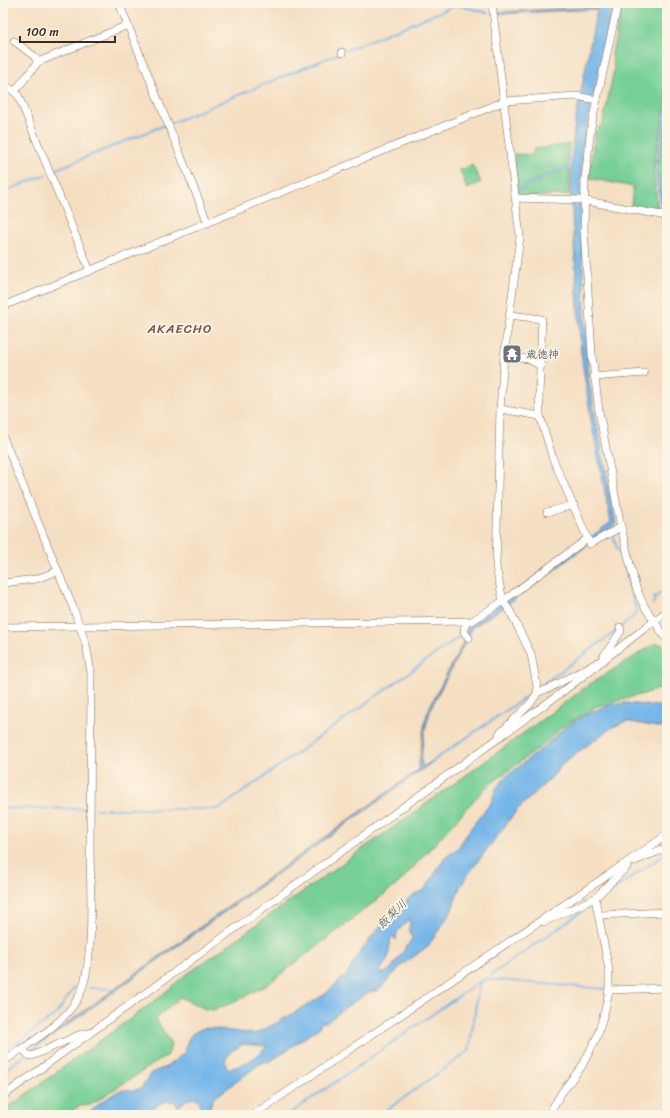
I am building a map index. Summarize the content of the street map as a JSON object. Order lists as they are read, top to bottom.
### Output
{
  "districts": ["AKAECHO"],
  "water": ["飯梨川"],
  "places": {
    "temple": ["歳徳神"]
  },
  "scale_bar": "100 m"
}
